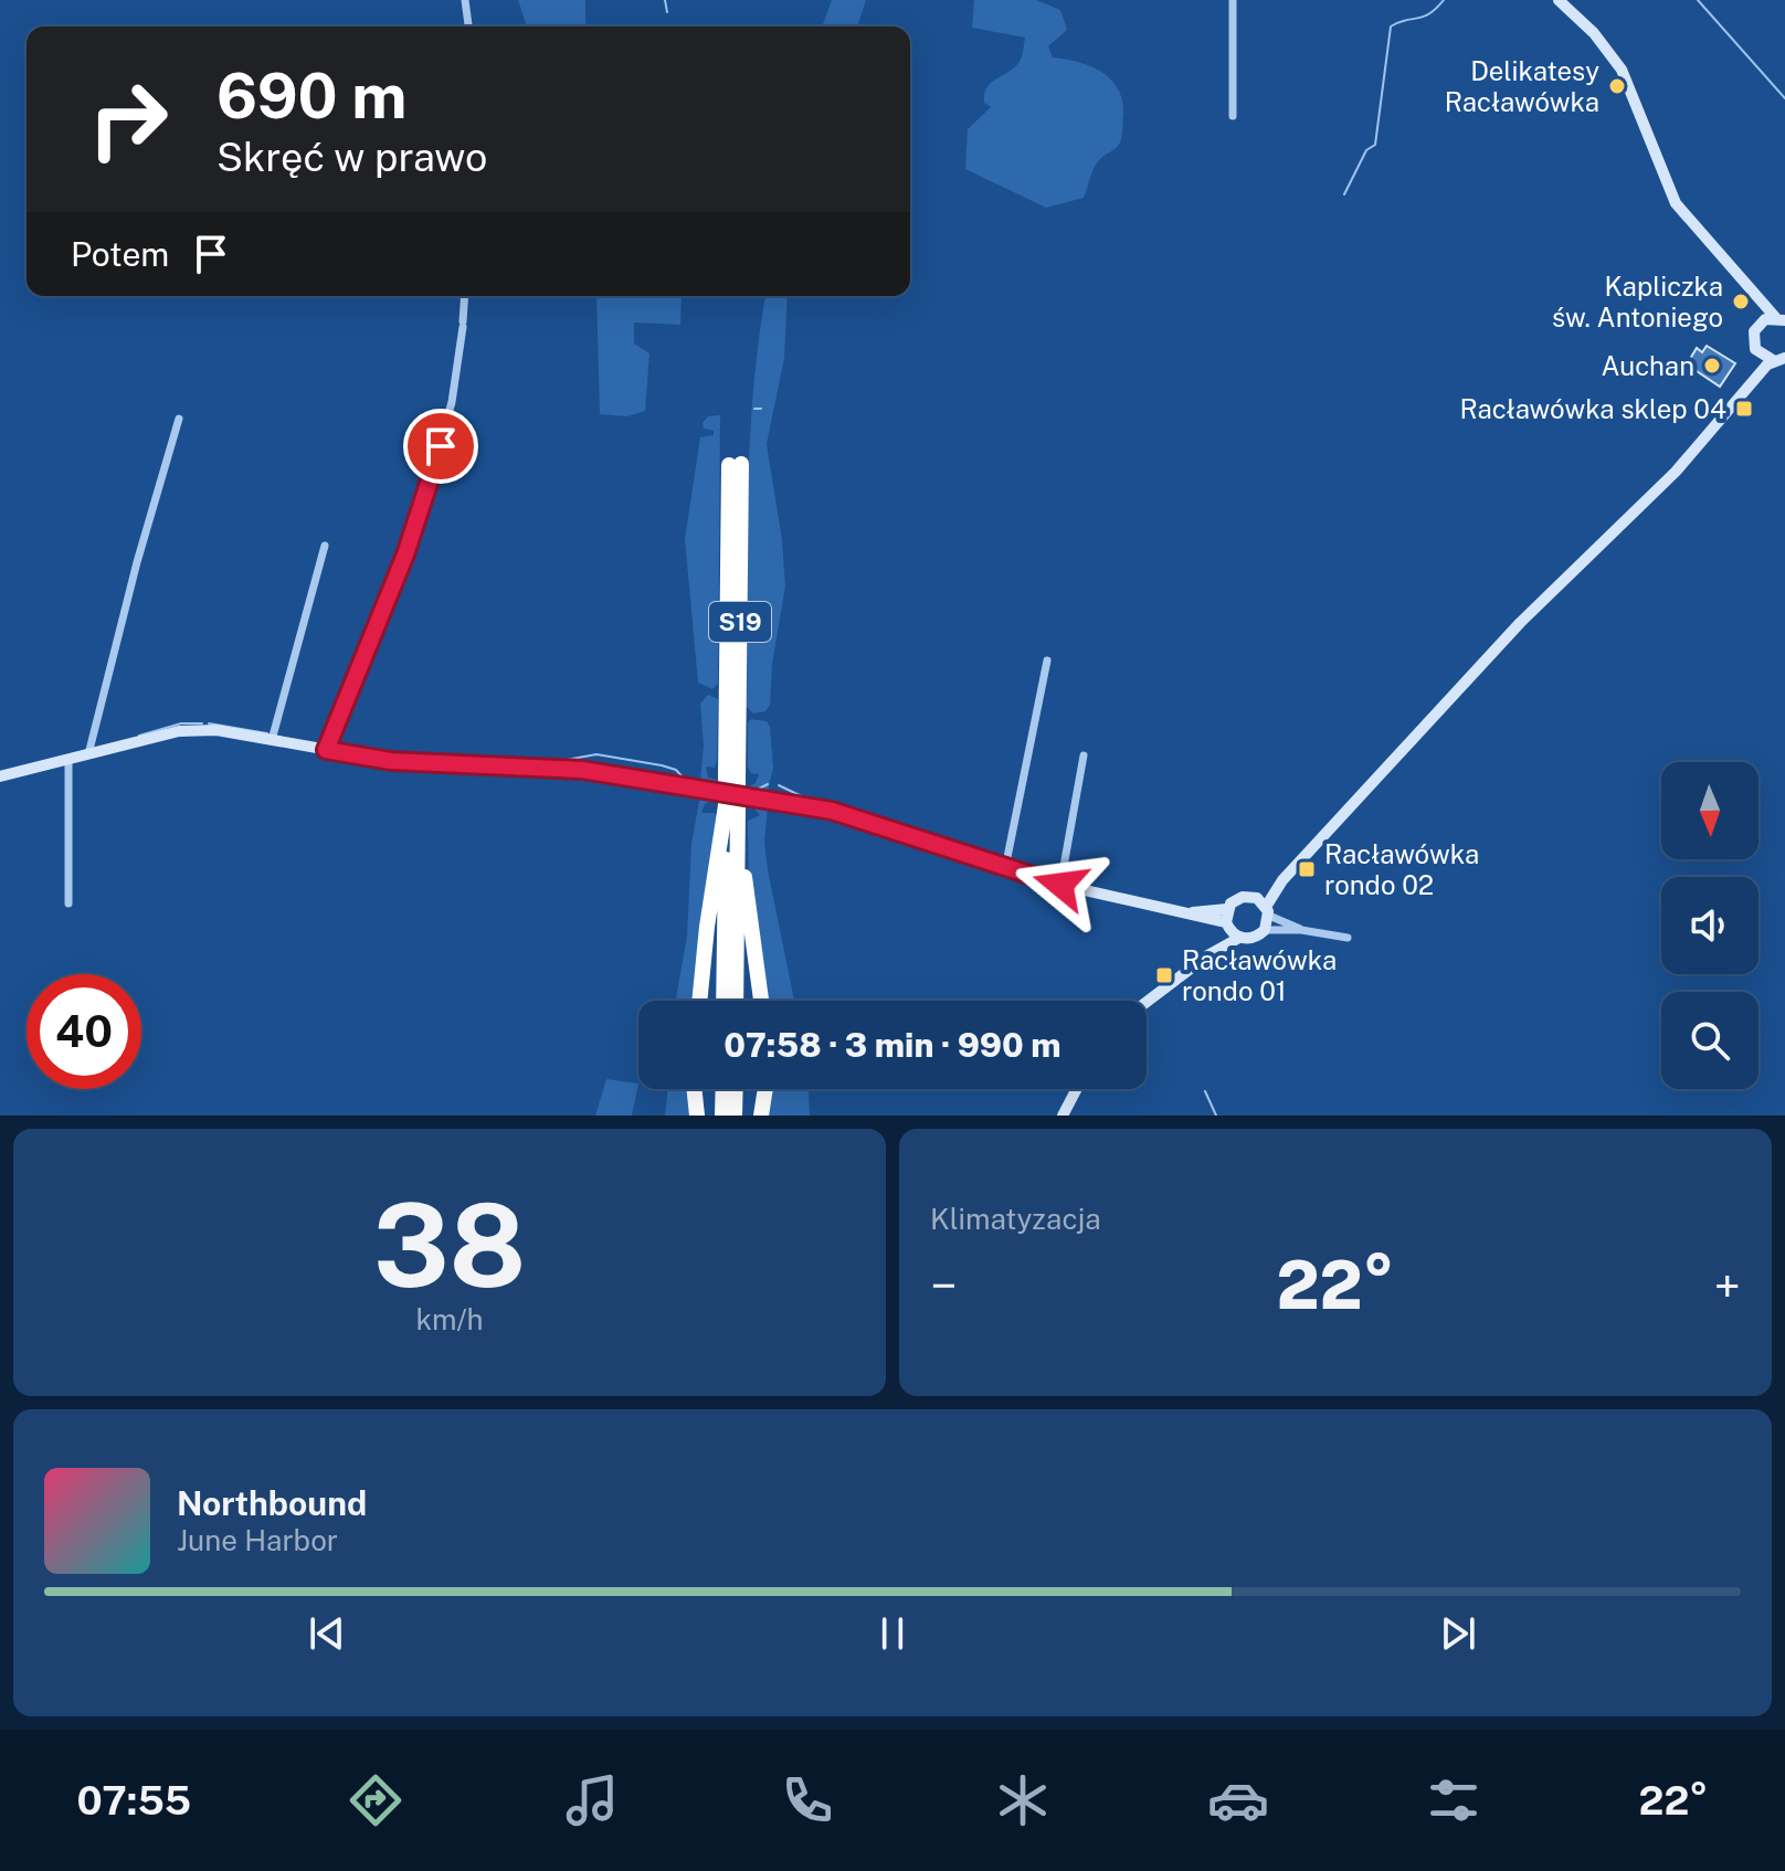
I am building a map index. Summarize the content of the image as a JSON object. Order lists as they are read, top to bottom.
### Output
{
  "streets": {
    "highway": ["S19"]
  },
  "places": {
    "other": ["Delikatesy Racławówka", "Kapliczka św. Antoniego", "Auchan"],
    "transit": ["Racławówka sklep 04", "Racławówka rondo 02", "Racławówka rondo 01"]
  },
  "north": "bottom",
  "page": {
    "turn": ["690 m", "Skręć w prawo"],
    "then": "Potem",
    "limit": "40",
    "trip": "07:58 · 3 min · 990 m",
    "tile": [
      ["38", "km/h"],
      "Klimatyzacja"
    ],
    "heat": ["−", "22°", "+"],
    "song": ["Northbound", "June Harbor"],
    "tabs": ["07:55", "22°"]
  }
}
